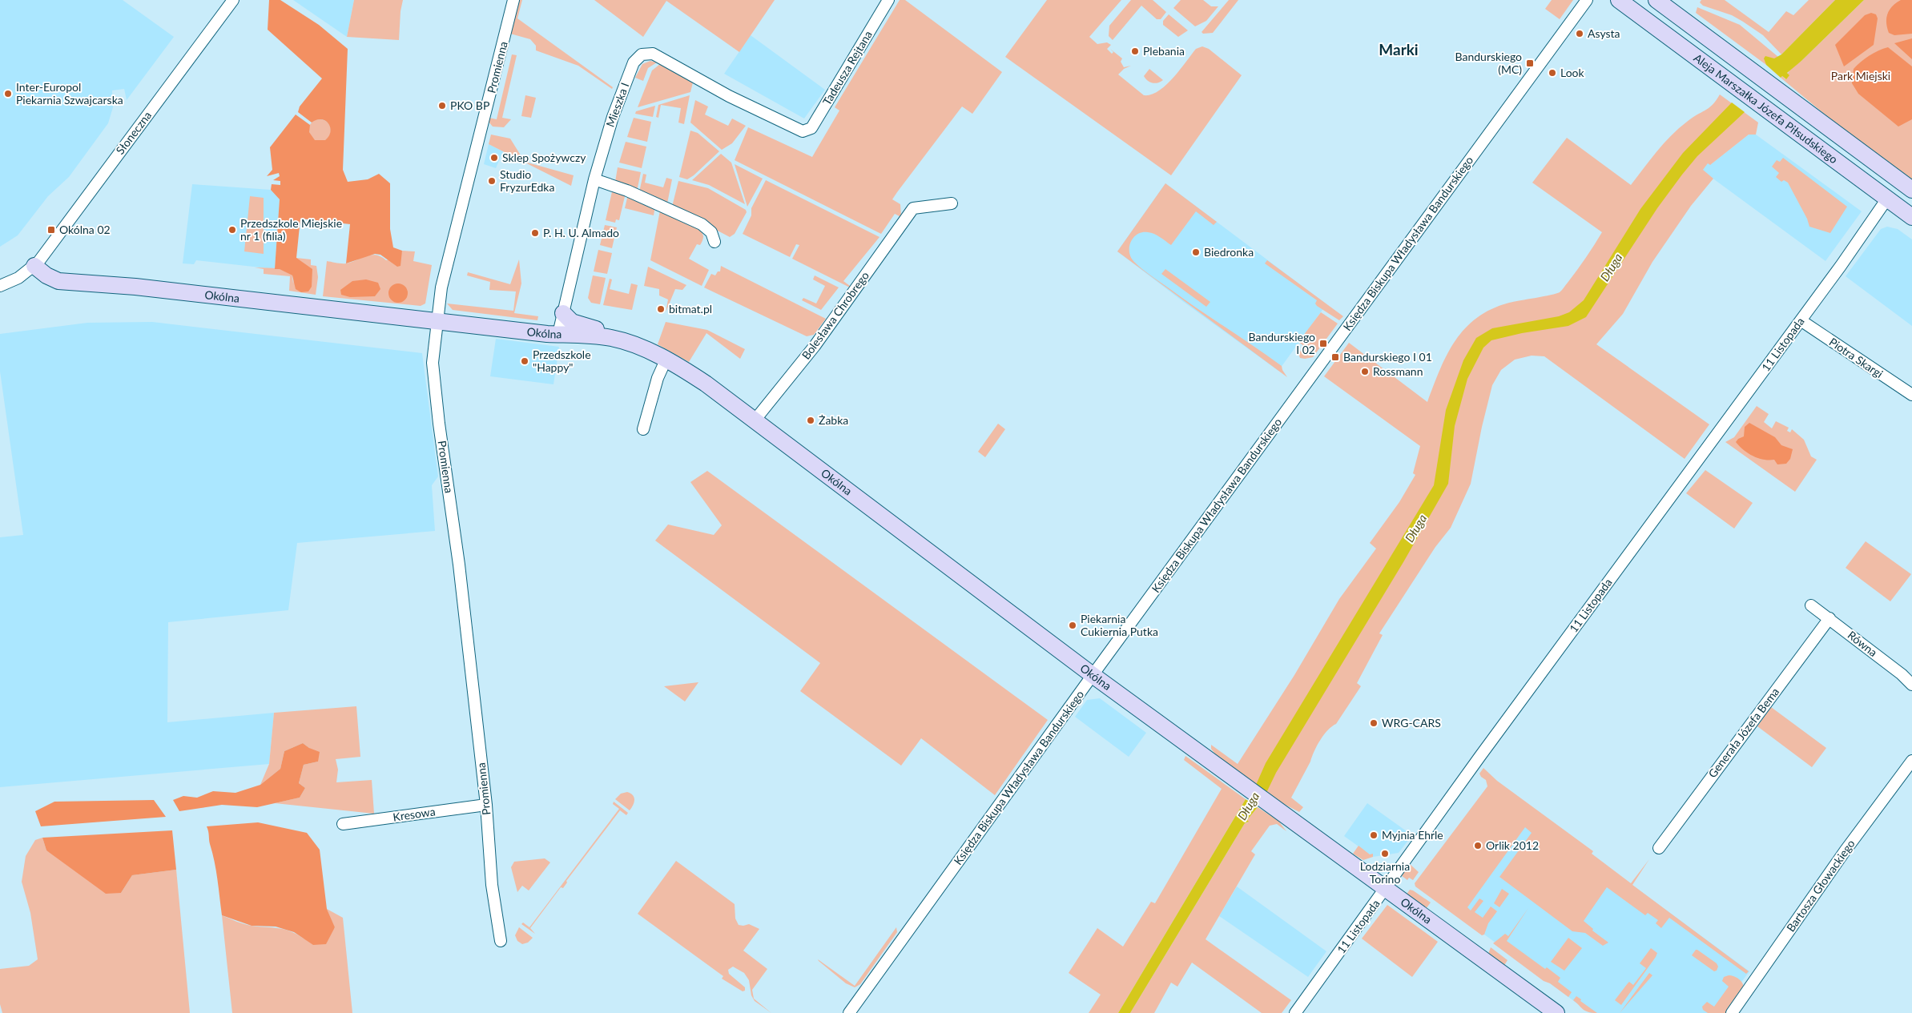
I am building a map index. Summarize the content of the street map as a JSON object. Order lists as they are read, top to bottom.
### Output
{
  "streets": {
    "street": [
      "Promienna",
      "Tadeusza Rejtana",
      "Mieszka I",
      "Aleja Marszałka Józefa Piłsudskiego",
      "Słoneczna",
      "Księdza Biskupa Władysława Bandurskiego",
      "Okólna",
      "Bolesława Chrobrego",
      "11 Listopada",
      "Piotra Skargi",
      "Równa",
      "Generała Józefa Bema",
      "Kresowa",
      "Bartosza Głowackiego"
    ]
  },
  "crossings": [
    ["Promienna", "Okólna"],
    ["Promienna", "Kresowa"],
    ["Tadeusza Rejtana", "Mieszka I"],
    ["Mieszka I", "Okólna"],
    ["Aleja Marszałka Józefa Piłsudskiego", "11 Listopada"],
    ["Słoneczna", "Okólna"],
    ["Księdza Biskupa Władysława Bandurskiego", "Okólna"],
    ["Okólna", "Bolesława Chrobrego"],
    ["Okólna", "11 Listopada"],
    ["11 Listopada", "Piotra Skargi"],
    ["Równa", "Generała Józefa Bema"]
  ],
  "districts": ["Marki"],
  "water": ["Długa"],
  "parks": ["Park Miejski"],
  "places": {
    "other": [
      "Asysta",
      "Plebania",
      "Look",
      "Inter-Europol Piekarnia Szwajcarska",
      "PKO BP",
      "Sklep Spożywczy",
      "Studio FryzurEdka",
      "Przedszkole Miejskie nr 1 (filia)",
      "P. H. U. Almado",
      "Biedronka",
      "bitmat.pl",
      "Przedszkole \"Happy\"",
      "Rossmann",
      "Żabka",
      "Piekarnia Cukiernia Putka",
      "WRG-CARS",
      "Myjnia Ehrle",
      "Orlik 2012",
      "Lodziarnia Torino"
    ],
    "transit": [
      "Bandurskiego (MC)",
      "Okólna 02",
      "Bandurskiego I 02",
      "Bandurskiego I 01"
    ]
  }
}
